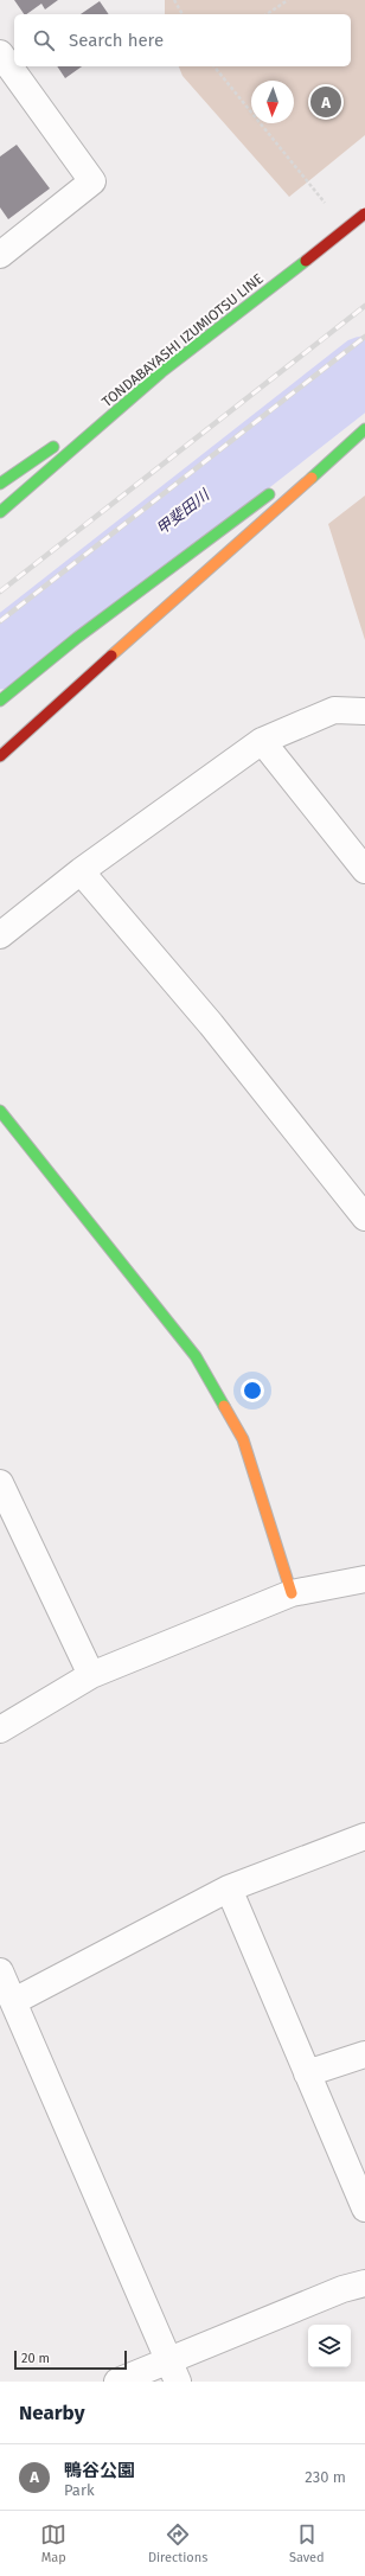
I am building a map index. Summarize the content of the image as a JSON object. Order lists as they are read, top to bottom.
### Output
{
  "streets": {
    "main road": ["TONDABAYASHI IZUMIOTSU LINE"]
  },
  "water": ["甲斐田川"],
  "scale_bar": "20 m",
  "north": "bottom",
  "page": {
    "search": "Search here",
    "pins": "A",
    "scale": "20 m",
    "heading": "Nearby",
    "list": [
      {
        "mark": "A",
        "name": "鴨谷公園",
        "note": "Park",
        "value": "230 m"
      }
    ],
    "nav": ["Map", "Directions", "Saved"]
  }
}
